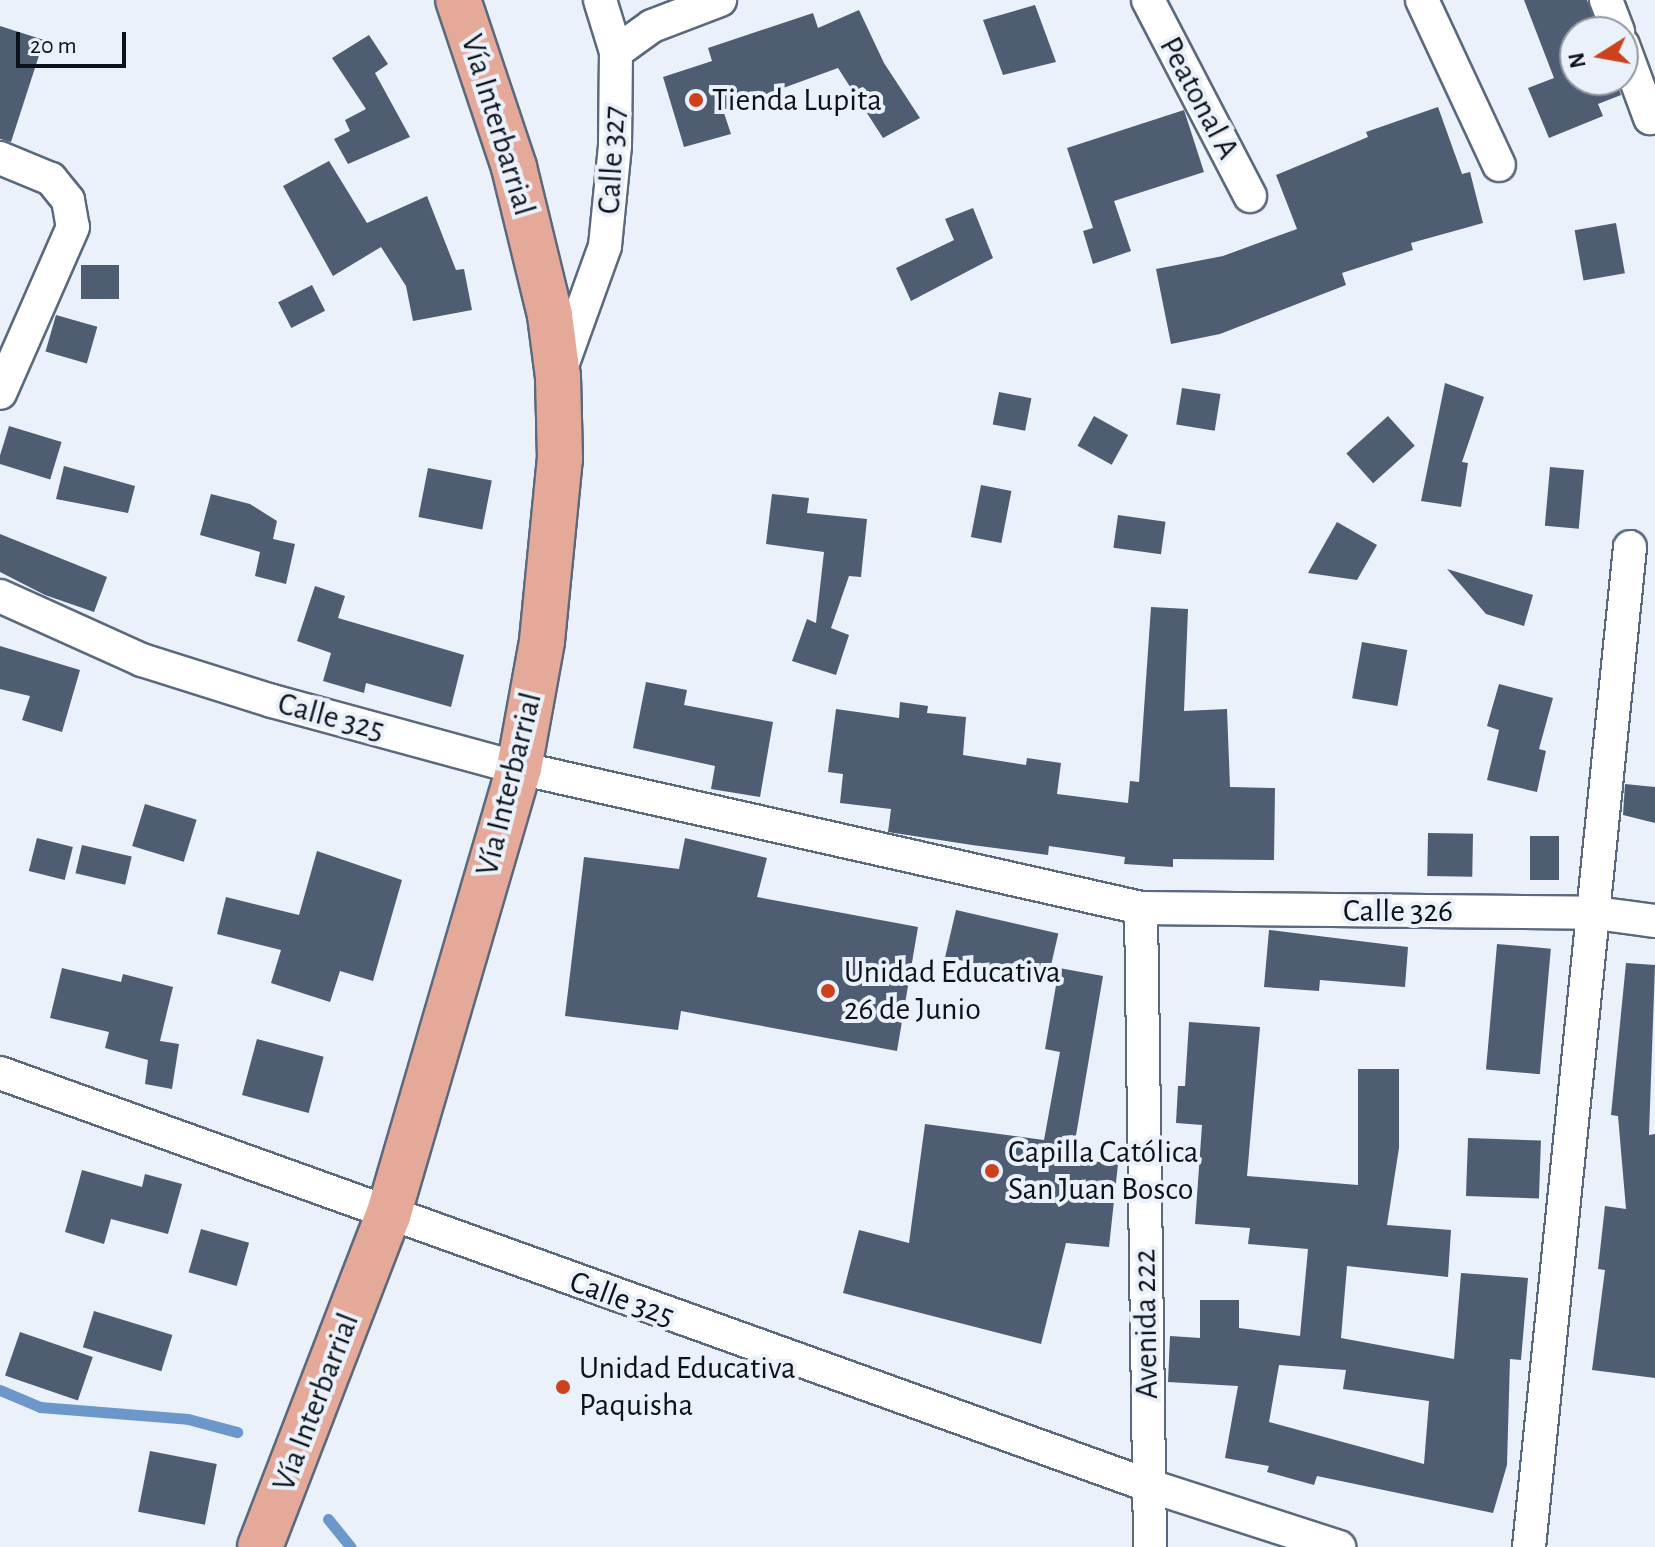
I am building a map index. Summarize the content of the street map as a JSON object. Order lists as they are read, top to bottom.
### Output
{
  "streets": {
    "main road": ["Vía Interbarrial"],
    "street": [
      "Peatonal A",
      "Calle 327",
      "Calle 325",
      "Calle 326",
      "Avenida 222"
    ]
  },
  "crossings": [
    ["Vía Interbarrial", "Calle 327"],
    ["Vía Interbarrial", "Calle 325"],
    ["Calle 325", "Calle 326"],
    ["Calle 325", "Avenida 222"],
    ["Calle 326", "Avenida 222"]
  ],
  "places": [
    "Tienda Lupita",
    "Unidad Educativa 26 de Junio",
    "Capilla Católica San Juan Bosco",
    "Unidad Educativa Paquisha"
  ],
  "scale_bar": "20 m",
  "north": "left"
}
